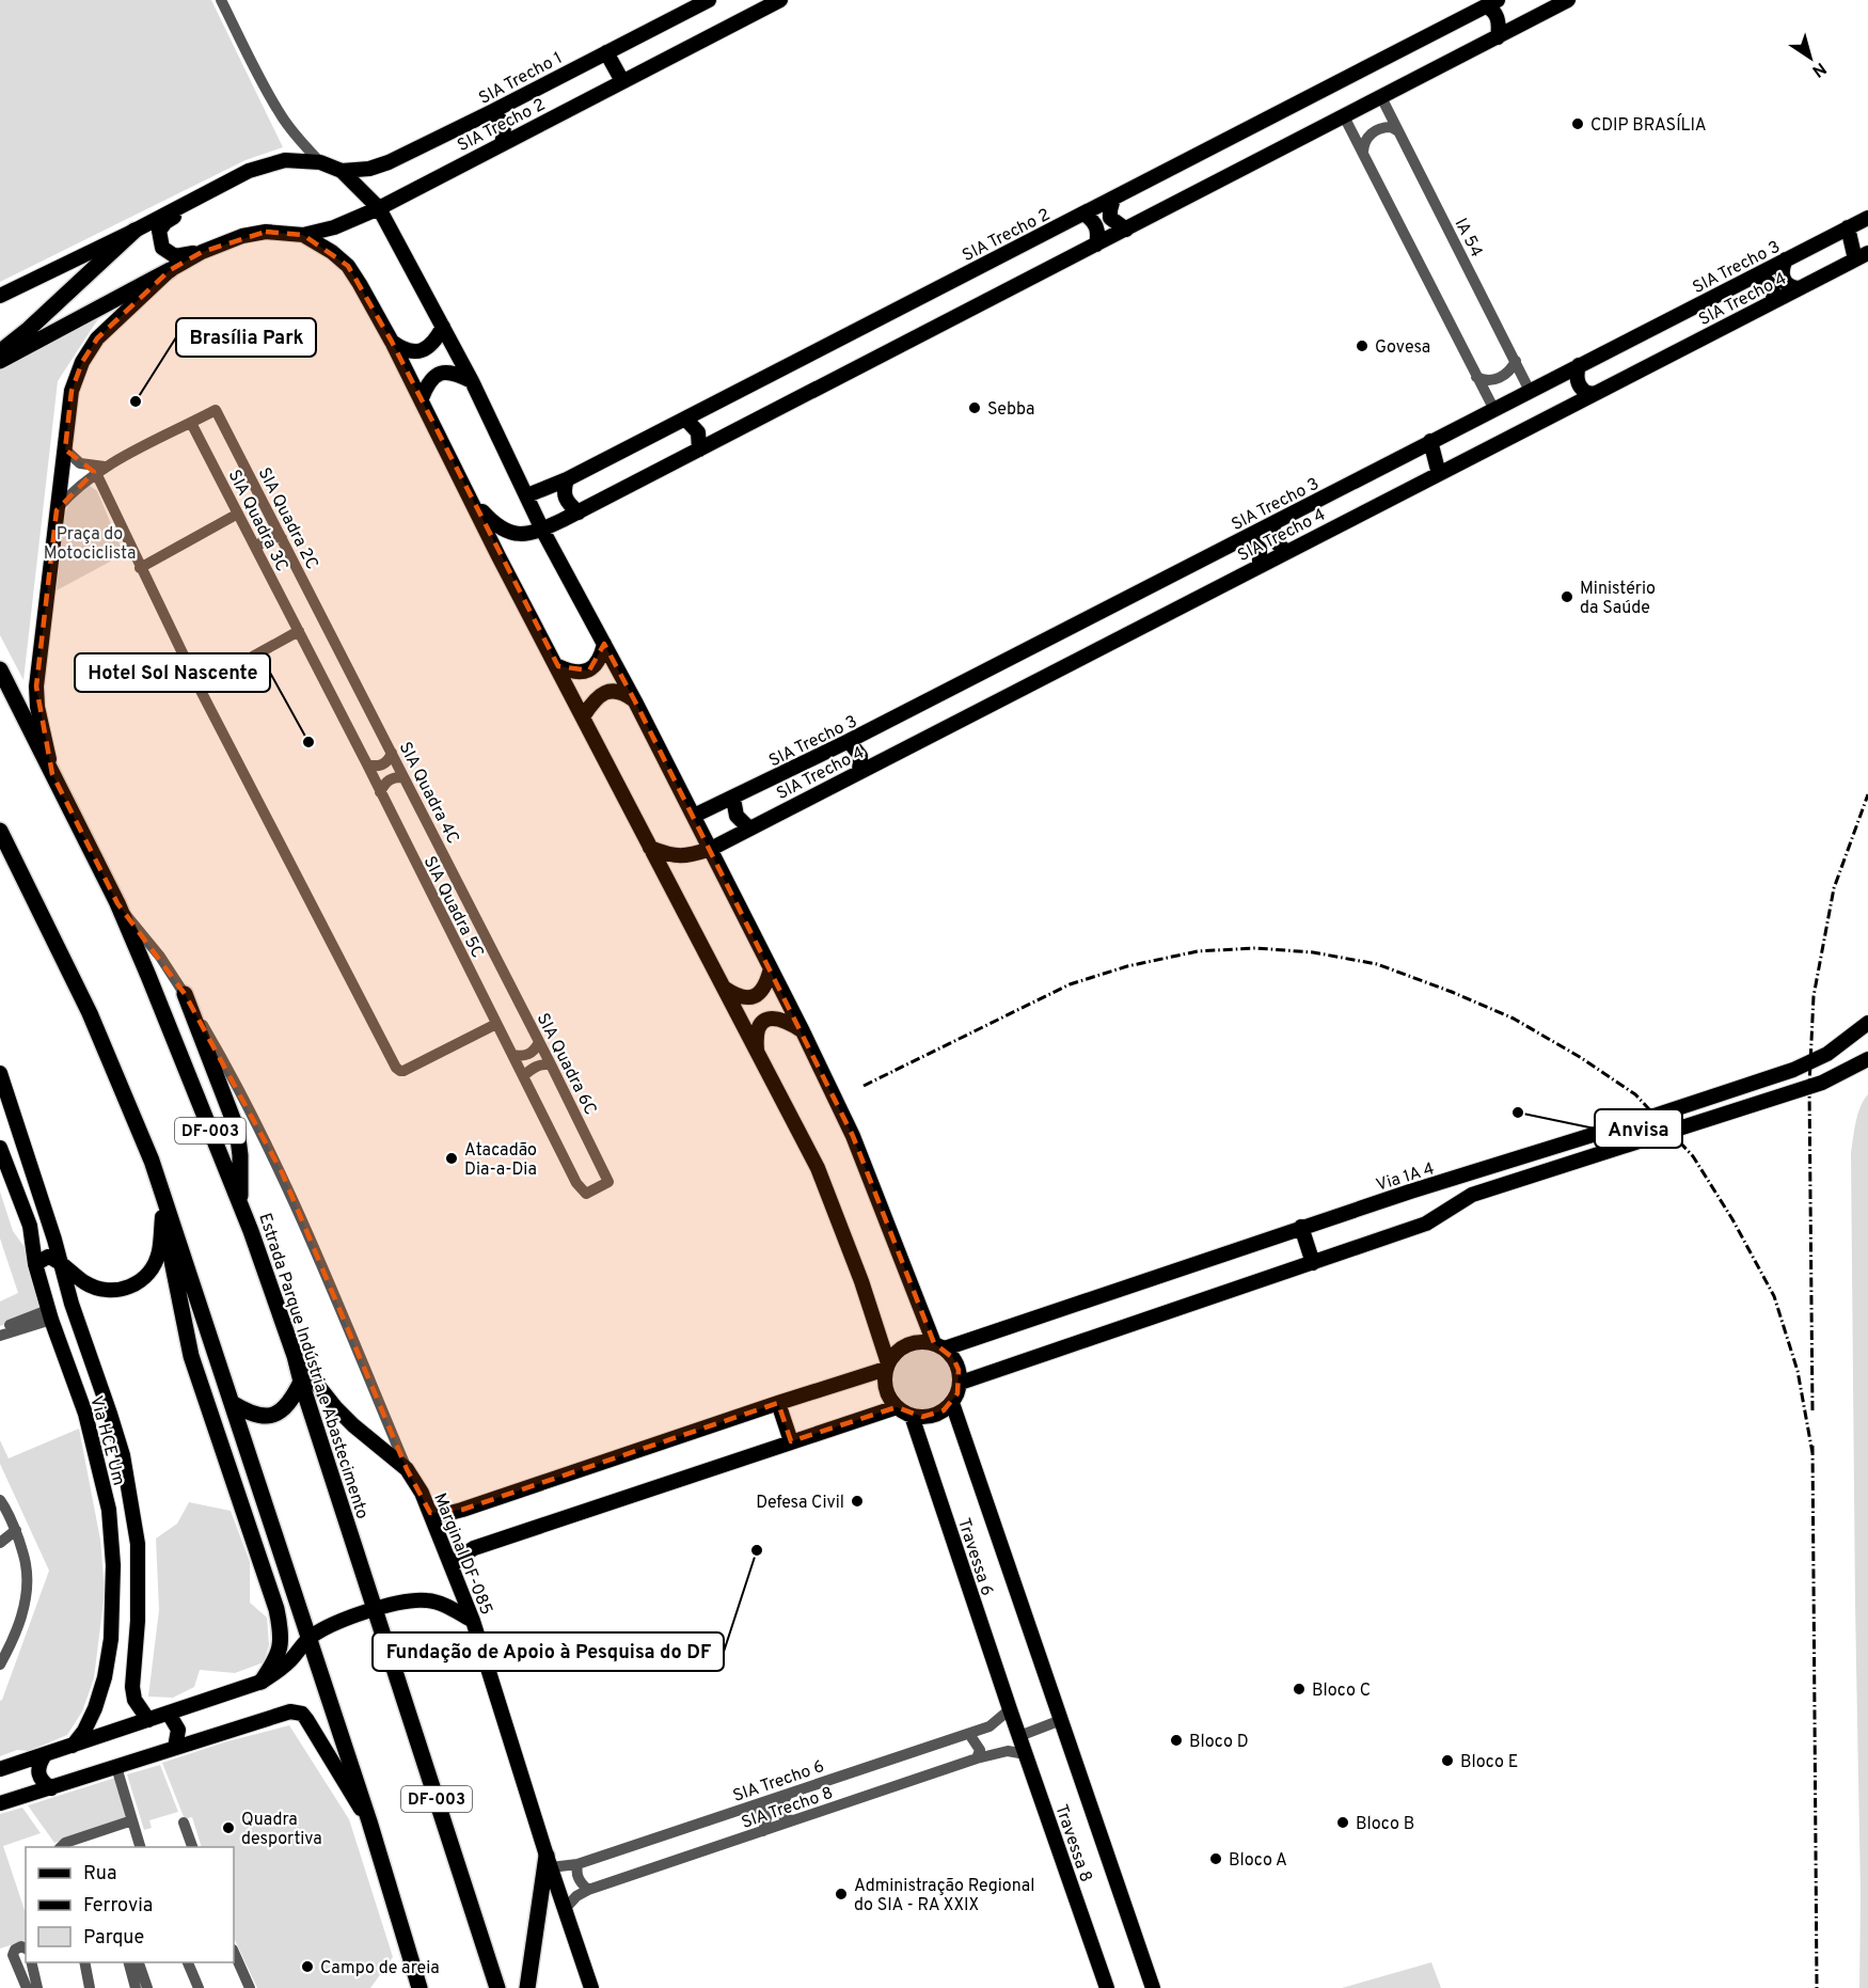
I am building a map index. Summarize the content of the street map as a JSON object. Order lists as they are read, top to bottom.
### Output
{
  "streets": {
    "highway": ["DF-003", "Estrada Parque Indústria e Abastecimento"],
    "main road": [
      "SIA Trecho 1",
      "SIA Trecho 2",
      "SIA Trecho 3",
      "SIA Trecho 4",
      "Via 1A 4",
      "Via HCE Um",
      "Marginal DF-085",
      "Travessa 6",
      "Travessa 8"
    ],
    "street": [
      "IA 54",
      "SIA Quadra 2C",
      "SIA Quadra 3C",
      "SIA Quadra 4C",
      "SIA Quadra 5C",
      "SIA Quadra 6C",
      "SIA Trecho 6",
      "SIA Trecho 8"
    ]
  },
  "crossings": [
    ["IA 54", "SIA Trecho 3"],
    ["SIA Quadra 2C", "SIA Quadra 3C"],
    ["SIA Quadra 2C", "SIA Quadra 4C"],
    ["SIA Quadra 3C", "SIA Quadra 5C"],
    ["SIA Quadra 4C", "SIA Quadra 6C"],
    ["SIA Quadra 5C", "SIA Quadra 6C"],
    ["Via 1A 4", "Travessa 6"],
    ["Estrada Parque Indústria e Abastecimento", "Marginal DF-085"],
    ["Marginal DF-085", "SIA Trecho 6"],
    ["Marginal DF-085", "SIA Trecho 8"],
    ["Travessa 6", "SIA Trecho 6"],
    ["Travessa 6", "Travessa 8"],
    ["SIA Trecho 6", "Travessa 8"],
    ["SIA Trecho 8", "Travessa 8"]
  ],
  "parks": ["Praça do Motociclista"],
  "places": [
    "CDIP BRASÍLIA",
    "Govesa",
    "Brasília Park",
    "Sebba",
    "Ministério da Saúde",
    "Hotel Sol Nascente",
    "Anvisa",
    "Atacadão Dia-a-Dia",
    "Defesa Civil",
    "Fundação de Apoio à Pesquisa do DF",
    "Bloco C",
    "Bloco D",
    "Bloco E",
    "Bloco B",
    "Quadra desportiva",
    "Bloco A",
    "Administração Regional do SIA - RA XXIX",
    "Campo de areia"
  ],
  "legend": ["Rua", "Ferrovia", "Parque"],
  "north": "bottom right"
}
